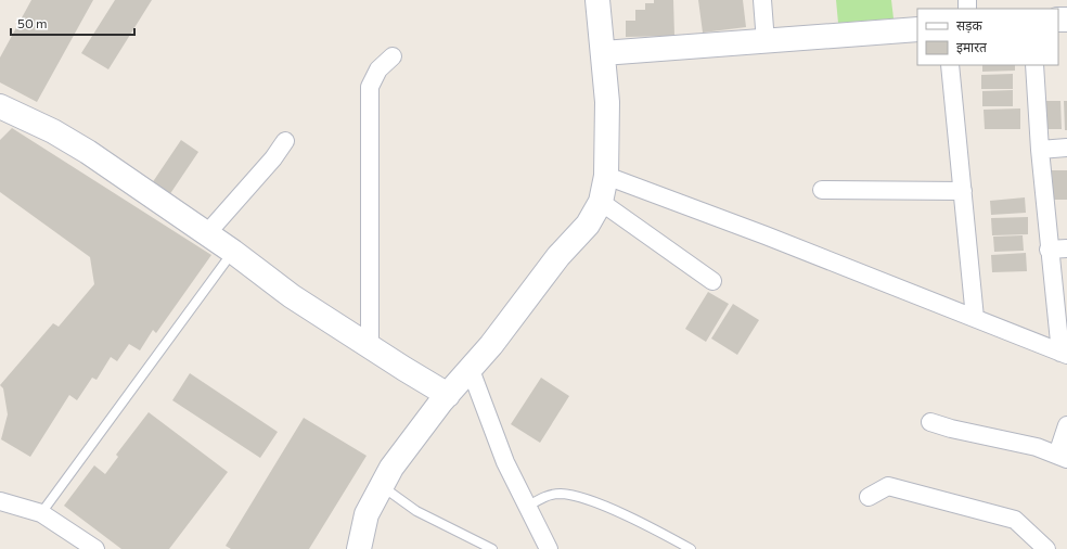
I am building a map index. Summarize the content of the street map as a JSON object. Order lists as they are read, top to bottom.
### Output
{
  "legend": ["सड़क", "इमारत"],
  "scale_bar": "50 m"
}
